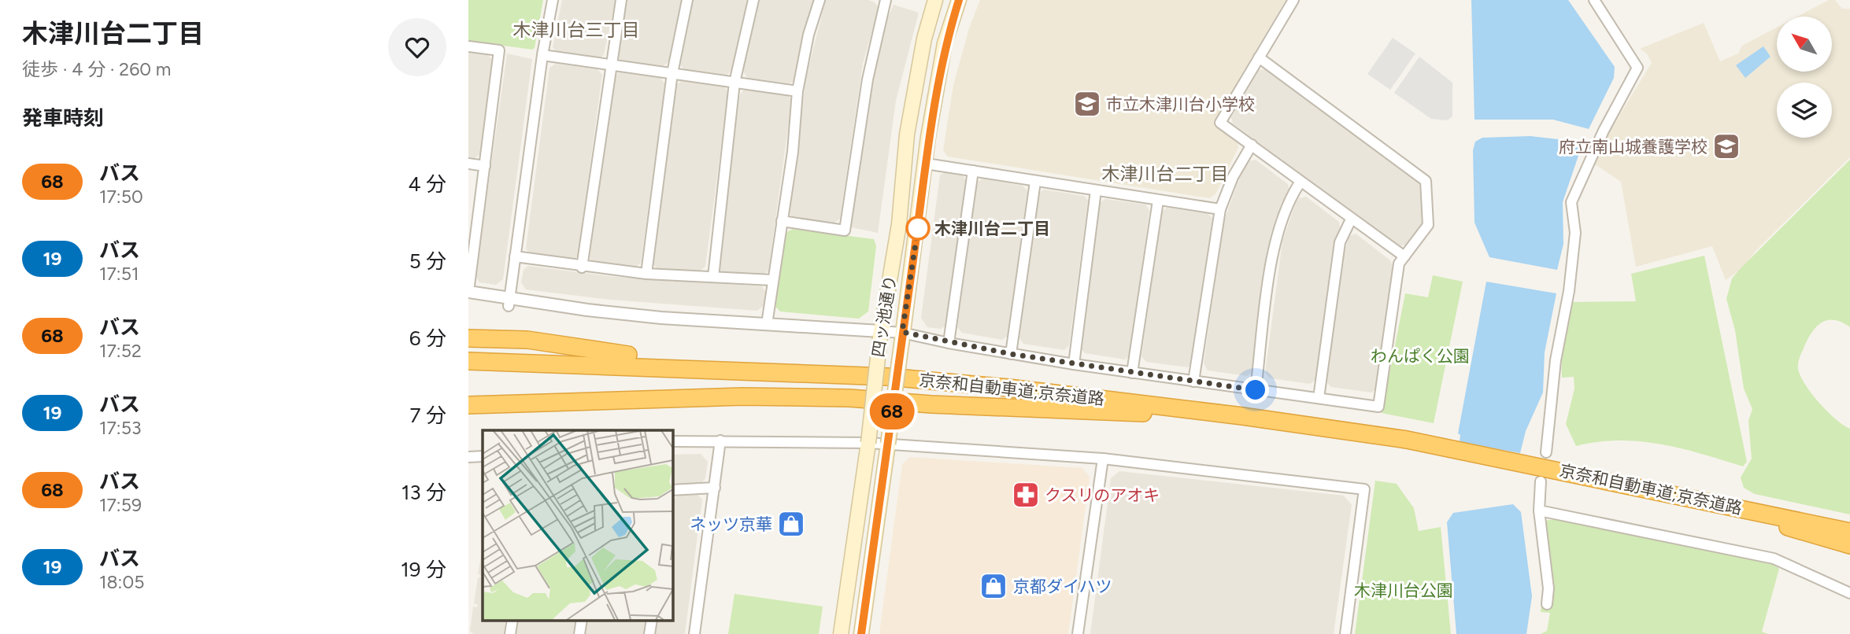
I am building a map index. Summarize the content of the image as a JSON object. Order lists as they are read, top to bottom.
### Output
{
  "streets": {
    "highway": ["京奈和自動車道;京奈道路"],
    "main road": ["四ッ池通り"]
  },
  "districts": ["木津川台三丁目", "木津川台二丁目"],
  "parks": ["わんぱく公園", "木津川台公園"],
  "places": {
    "school or university": ["市立木津川台小学校", "府立南山城養護学校"],
    "other": ["木津川台二丁目"],
    "pharmacy": ["クスリのアオキ"],
    "shop": ["ネッツ京華", "京都ダイハツ"]
  },
  "lines": ["bus line 68"],
  "north": "top left",
  "page": {
    "heading": [
      ["木津川台二丁目", "徒歩 · 4 分 · 260 m"],
      "発車時刻"
    ],
    "on_map": "68",
    "list": [
      {
        "mark": "68",
        "name": "バス",
        "note": "17:50",
        "value": "4 分"
      },
      {
        "mark": "19",
        "name": "バス",
        "note": "17:51",
        "value": "5 分"
      },
      {
        "mark": "68",
        "name": "バス",
        "note": "17:52",
        "value": "6 分"
      },
      {
        "mark": "19",
        "name": "バス",
        "note": "17:53",
        "value": "7 分"
      },
      {
        "mark": "68",
        "name": "バス",
        "note": "17:59",
        "value": "13 分"
      },
      {
        "mark": "19",
        "name": "バス",
        "note": "18:05",
        "value": "19 分"
      }
    ]
  }
}
